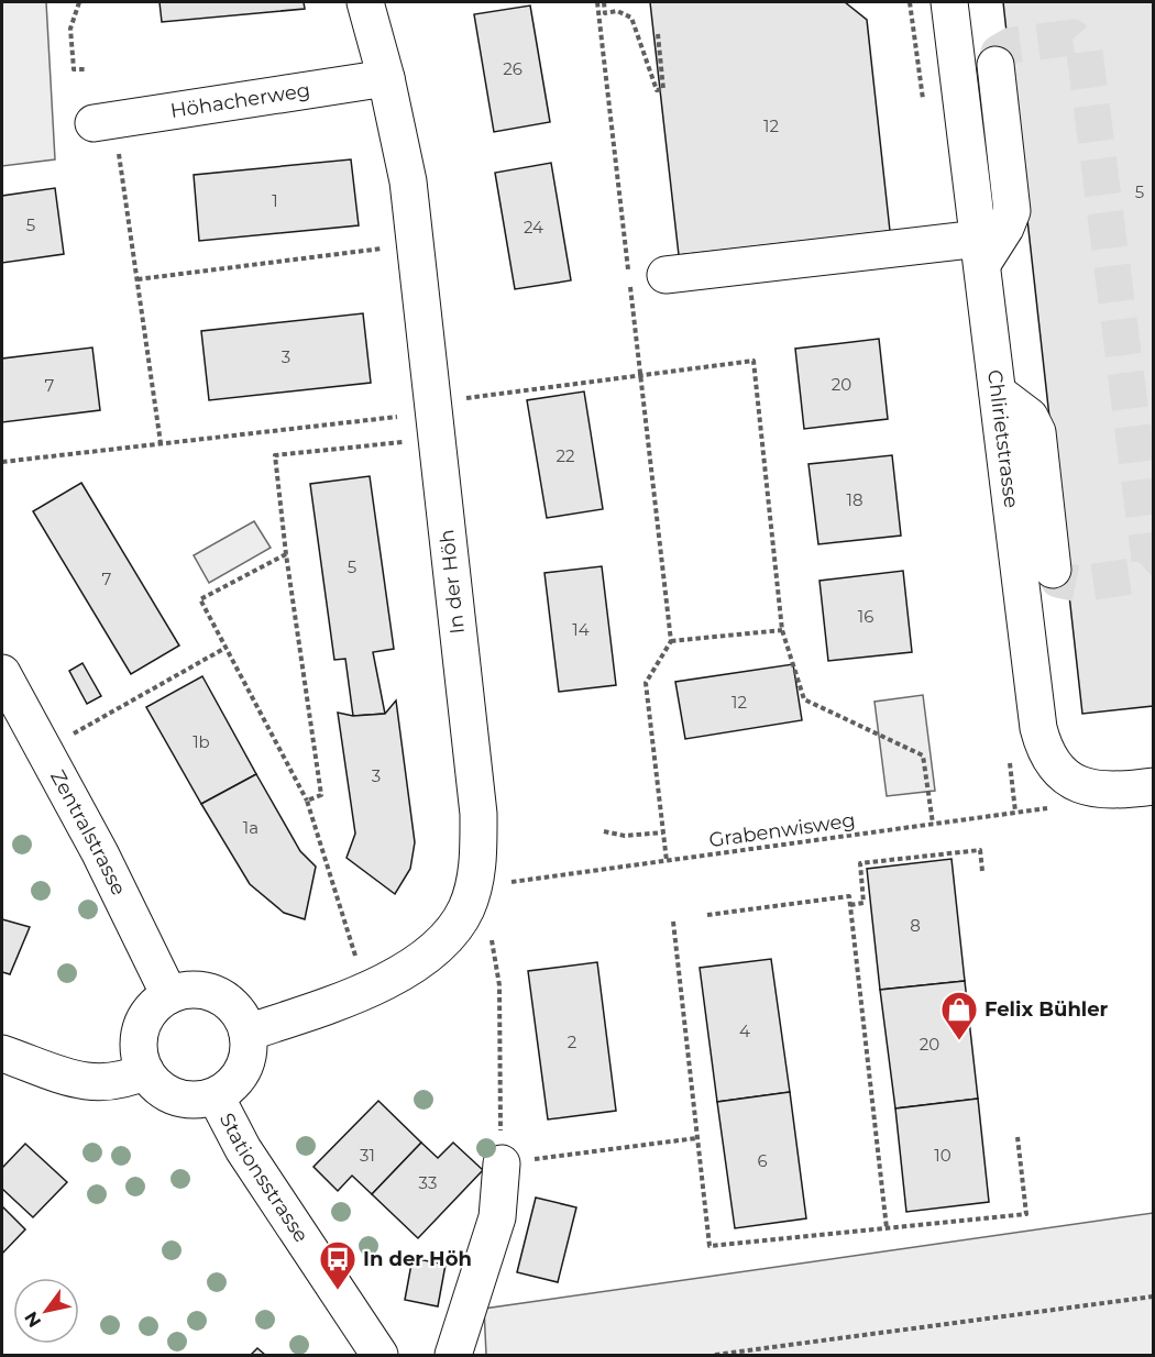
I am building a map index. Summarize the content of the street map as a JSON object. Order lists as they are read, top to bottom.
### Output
{
  "streets": {
    "street": [
      "Höhacherweg",
      "Chlirietstrasse",
      "In der Höh",
      "Zentralstrasse",
      "Stationsstrasse"
    ],
    "path": ["Grabenwisweg"]
  },
  "crossings": [
    ["Höhacherweg", "In der Höh"],
    ["In der Höh", "Zentralstrasse"],
    ["In der Höh", "Stationsstrasse"],
    ["Zentralstrasse", "Stationsstrasse"]
  ],
  "places": {
    "shop": ["Felix Bühler"],
    "bus stop": ["In der Höh"]
  },
  "house_numbers": [
    "26",
    "12",
    "5",
    "1",
    "5",
    "24",
    "3",
    "20",
    "7",
    "22",
    "18",
    "5",
    "7",
    "16",
    "14",
    "12",
    "1b",
    "3",
    "1a",
    "8",
    "4",
    "2",
    "20",
    "31",
    "10",
    "6",
    "33"
  ],
  "north": "bottom left"
}
